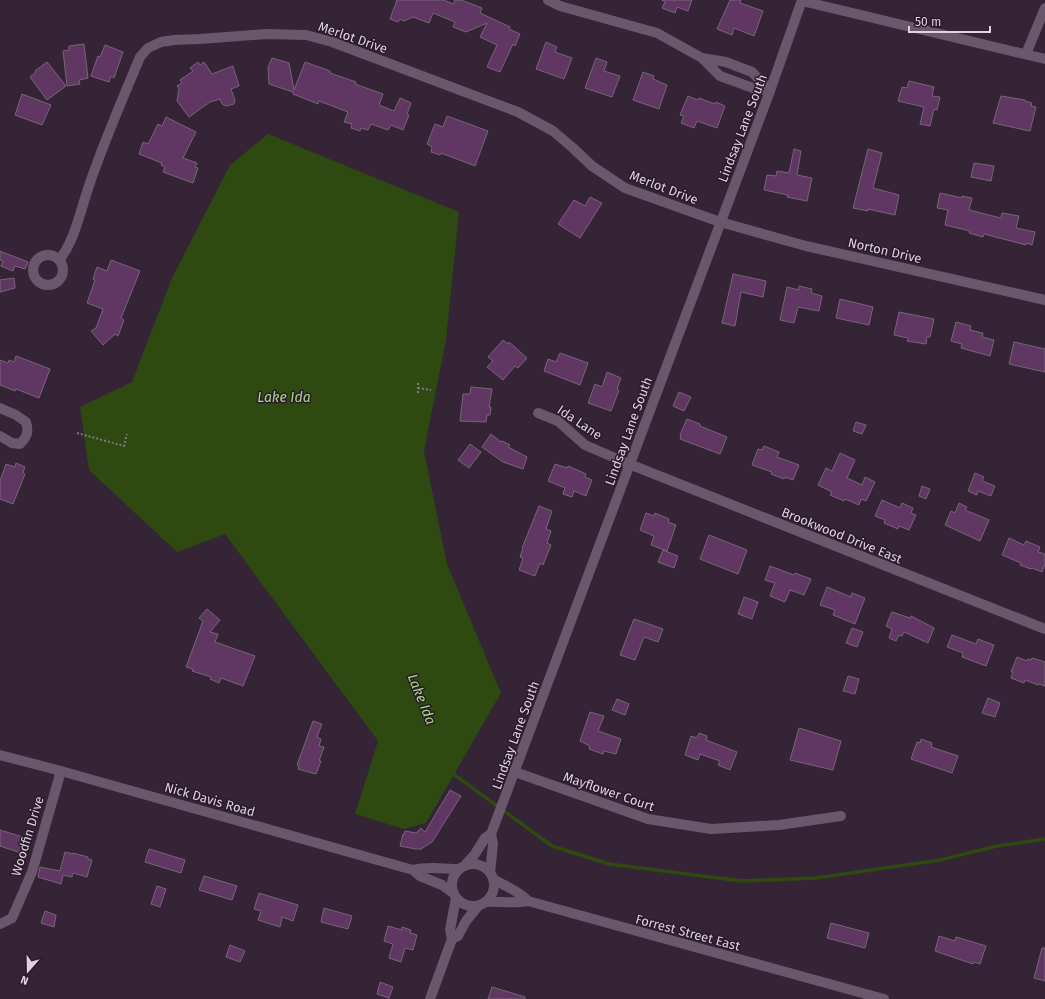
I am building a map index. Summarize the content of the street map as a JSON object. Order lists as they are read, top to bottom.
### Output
{
  "streets": {
    "street": [
      "Merlot Drive",
      "Lindsay Lane South",
      "Norton Drive",
      "Ida Lane",
      "Brookwood Drive East",
      "Mayflower Court",
      "Nick Davis Road",
      "Woodfin Drive",
      "Forrest Street East"
    ]
  },
  "crossings": [
    ["Merlot Drive", "Lindsay Lane South"],
    ["Merlot Drive", "Norton Drive"],
    ["Lindsay Lane South", "Norton Drive"],
    ["Lindsay Lane South", "Ida Lane"],
    ["Lindsay Lane South", "Brookwood Drive East"],
    ["Lindsay Lane South", "Mayflower Court"],
    ["Lindsay Lane South", "Nick Davis Road"],
    ["Lindsay Lane South", "Forrest Street East"],
    ["Ida Lane", "Brookwood Drive East"],
    ["Nick Davis Road", "Woodfin Drive"],
    ["Nick Davis Road", "Forrest Street East"]
  ],
  "water": ["Lake Ida"],
  "scale_bar": "50 m",
  "north": "bottom"
}
